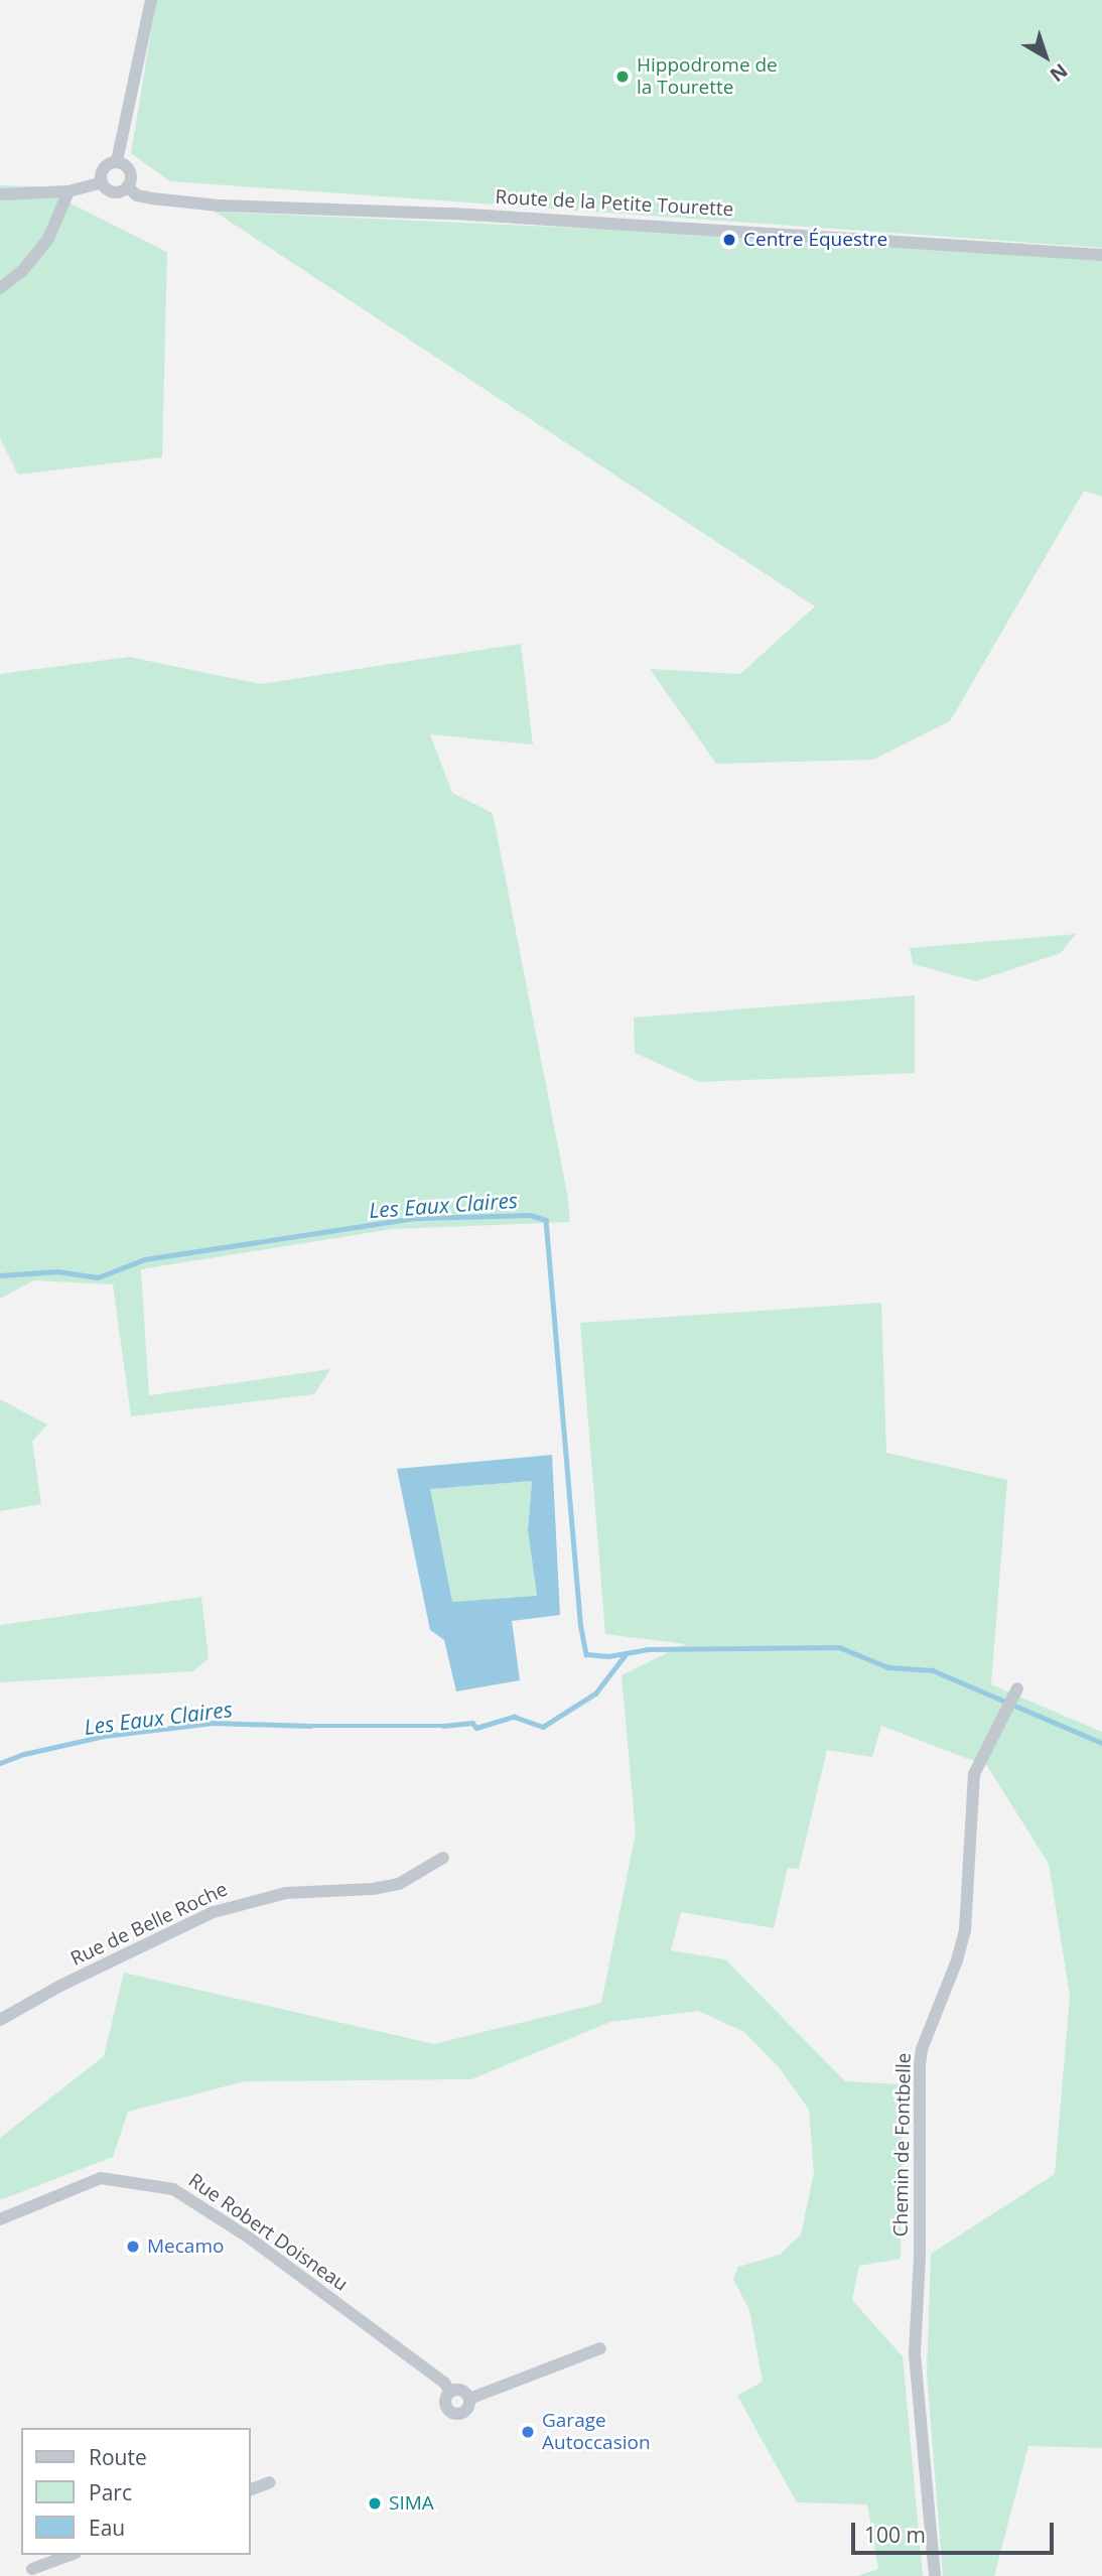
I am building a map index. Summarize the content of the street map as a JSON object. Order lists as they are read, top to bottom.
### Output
{
  "streets": {
    "street": [
      "Route de la Petite Tourette",
      "Rue de Belle Roche",
      "Chemin de Fontbelle",
      "Rue Robert Doisneau"
    ]
  },
  "water": ["Les Eaux Claires"],
  "places": [
    "Hippodrome de la Tourette",
    "Centre Équestre",
    "Mecamo",
    "Garage Autoccasion",
    "SIMA"
  ],
  "legend": ["Route", "Parc", "Eau"],
  "scale_bar": "100 m",
  "north": "bottom right"
}
